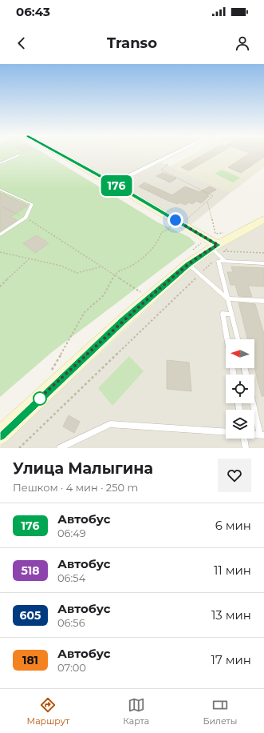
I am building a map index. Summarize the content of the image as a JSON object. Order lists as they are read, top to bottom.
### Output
{
  "lines": ["bus line 176"],
  "north": "left",
  "page": {
    "status": "06:43",
    "header": "Transo",
    "on_map": "176",
    "heading": ["Улица Малыгина", "Пешком · 4 мин · 250 m"],
    "list": [
      {
        "mark": "176",
        "name": "Автобус",
        "note": "06:49",
        "value": "6 мин"
      },
      {
        "mark": "518",
        "name": "Автобус",
        "note": "06:54",
        "value": "11 мин"
      },
      {
        "mark": "605",
        "name": "Автобус",
        "note": "06:56",
        "value": "13 мин"
      },
      {
        "mark": "181",
        "name": "Автобус",
        "note": "07:00",
        "value": "17 мин"
      }
    ],
    "tabs": ["Маршрут", "Карта", "Билеты"]
  }
}
